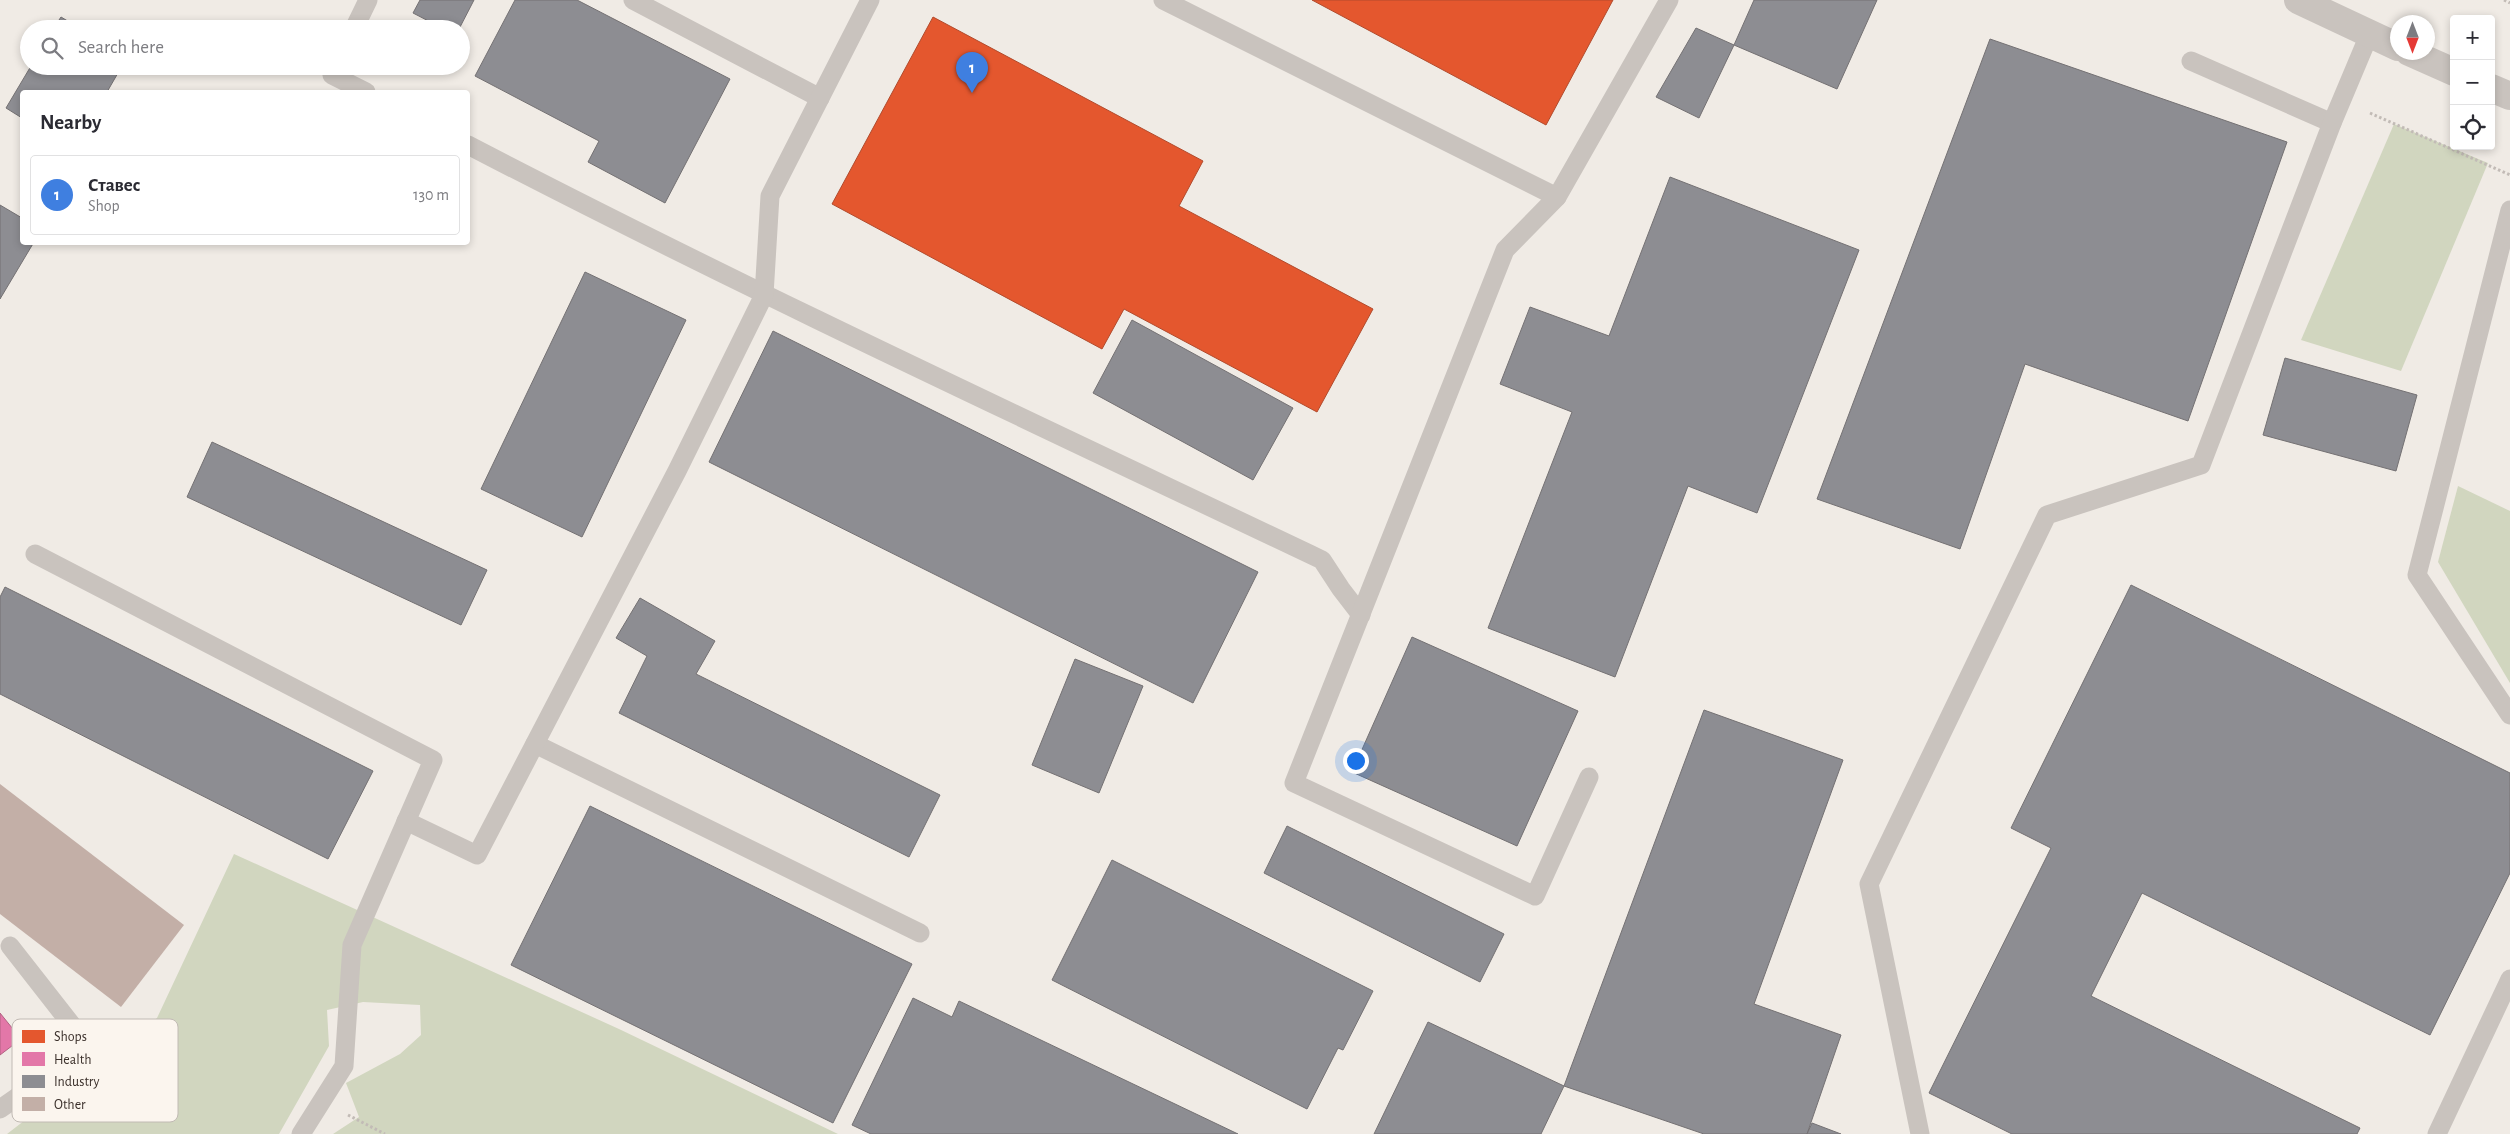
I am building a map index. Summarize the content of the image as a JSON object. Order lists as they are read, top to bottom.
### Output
{
  "legend": [
    "Shops",
    "Health",
    "Industry",
    "Other"
  ],
  "north": "bottom",
  "page": {
    "map_buttons": ["+", "−"],
    "search": "Search here",
    "pins": "1",
    "heading": "Nearby",
    "list": [
      {
        "mark": "1",
        "name": "Ставес",
        "note": "Shop",
        "value": "130 m"
      }
    ]
  }
}
